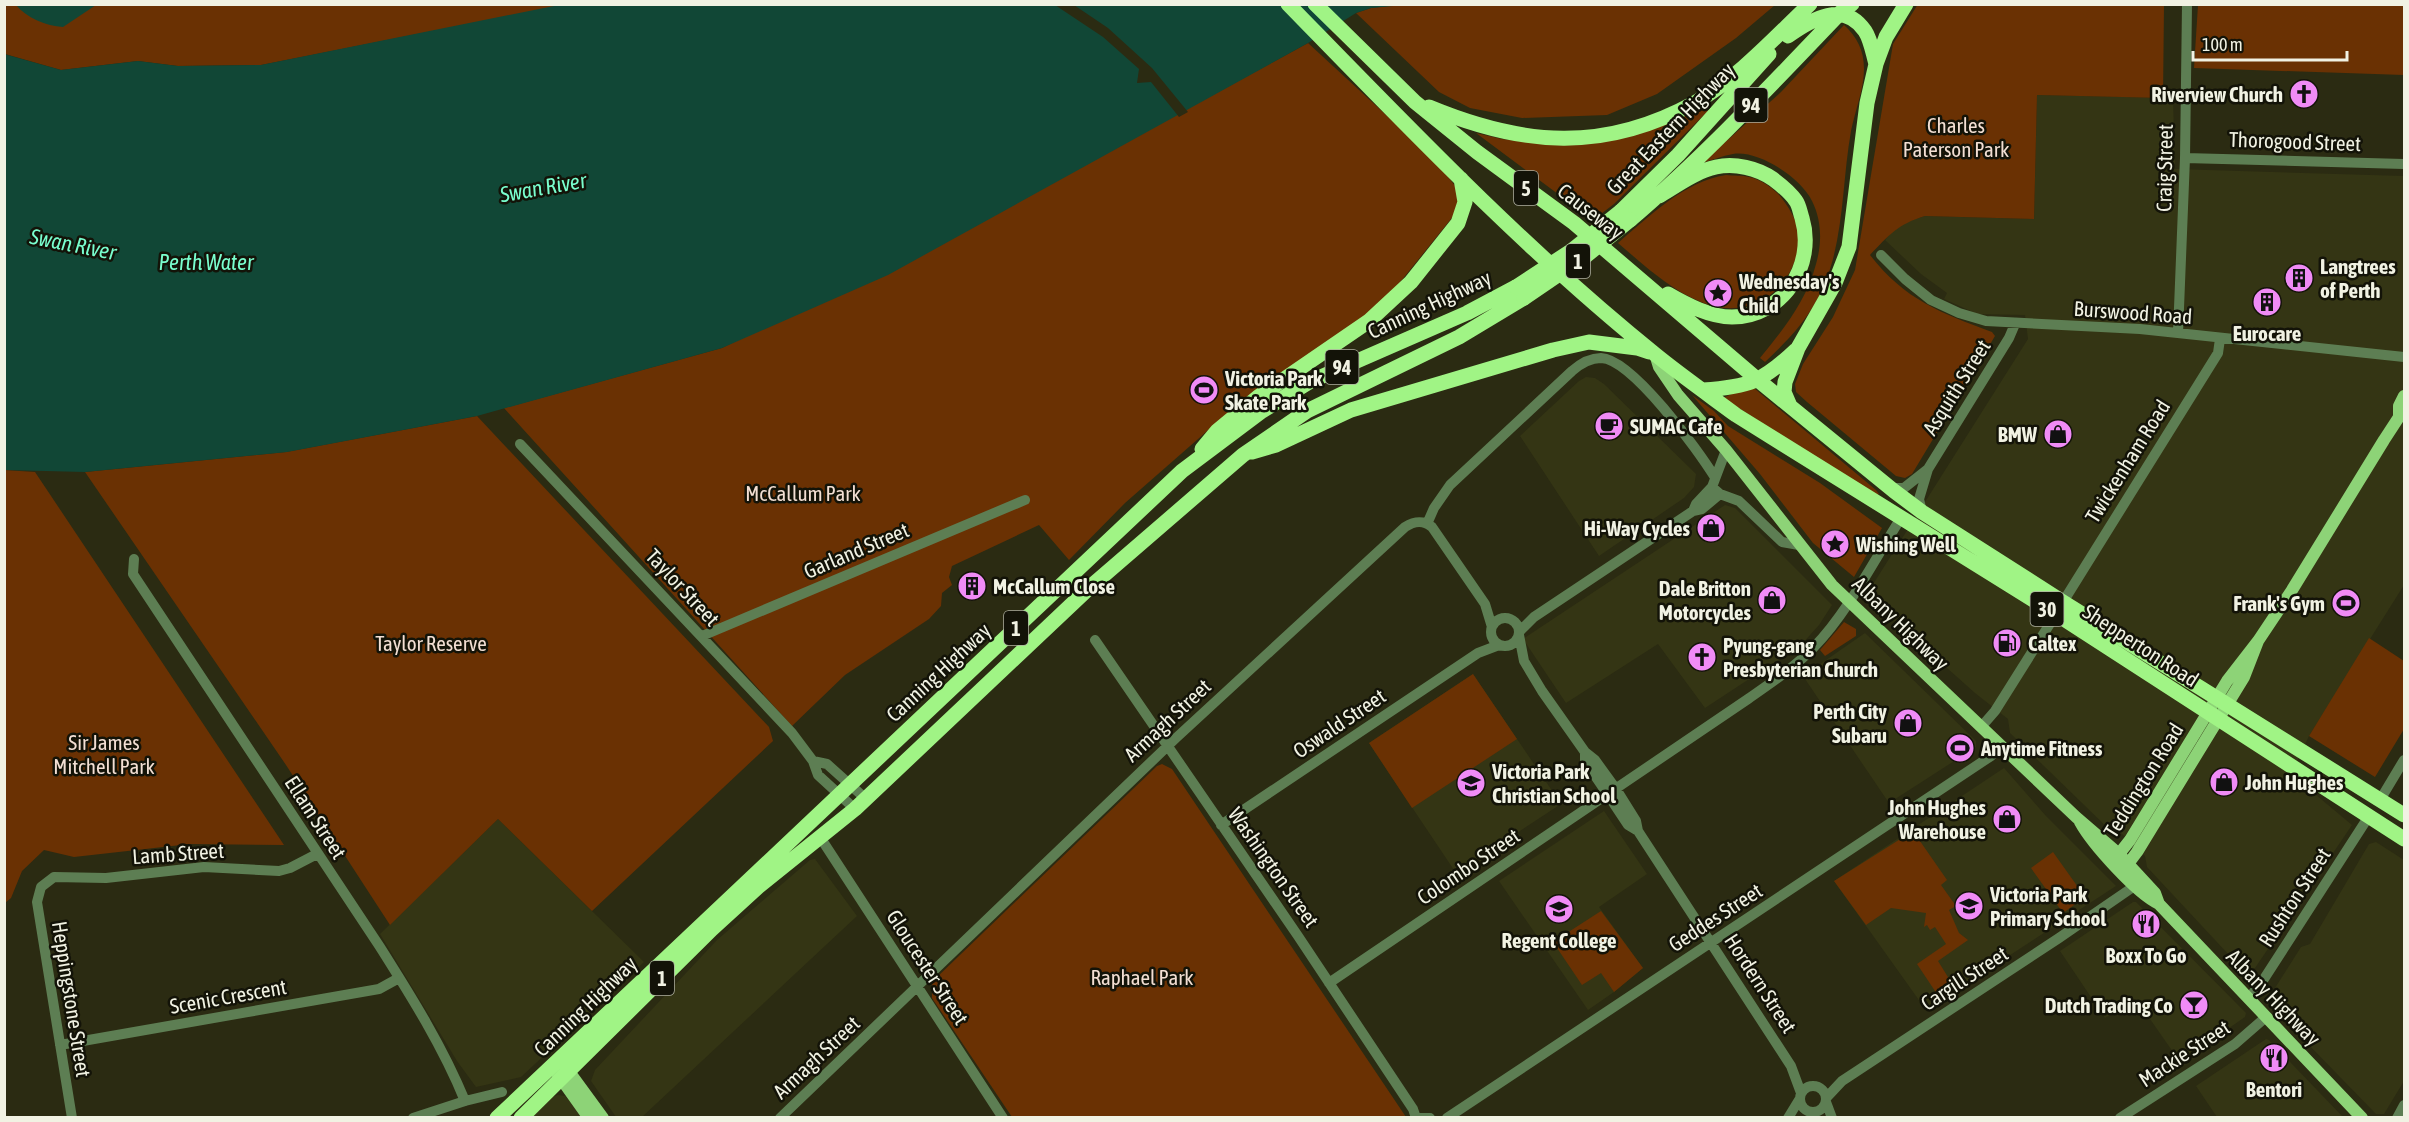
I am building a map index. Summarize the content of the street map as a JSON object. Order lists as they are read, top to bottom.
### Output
{
  "streets": {
    "highway": [
      "94",
      "Great Eastern Highway",
      "5",
      "Causeway",
      "1",
      "Canning Highway",
      "30",
      "Shepperton Road"
    ],
    "main road": ["Albany Highway", "Teddington Road"],
    "street": [
      "Thorogood Street",
      "Craig Street",
      "Burswood Road",
      "Asquith Street",
      "Twickenham Road",
      "Garland Street",
      "Taylor Street",
      "Armagh Street",
      "Oswald Street",
      "Ellam Street",
      "Lamb Street",
      "Colombo Street",
      "Washington Street",
      "Rushton Street",
      "Geddes Street",
      "Gloucester Street",
      "Cargill Street",
      "Hordern Street",
      "Scenic Crescent",
      "Heppingstone Street",
      "Mackie Street"
    ]
  },
  "crossings": [
    ["Great Eastern Highway", "Canning Highway"],
    ["Thorogood Street", "Craig Street"],
    ["Craig Street", "Burswood Road"],
    ["5", "Albany Highway"],
    ["5", "Shepperton Road"],
    ["Causeway", "Shepperton Road"],
    ["Canning Highway", "Taylor Street"],
    ["Canning Highway", "Gloucester Street"],
    ["Burswood Road", "Asquith Street"],
    ["Burswood Road", "Twickenham Road"],
    ["Asquith Street", "Shepperton Road"],
    ["Twickenham Road", "Albany Highway"],
    ["Twickenham Road", "Shepperton Road"],
    ["Garland Street", "Taylor Street"],
    ["Albany Highway", "Teddington Road"],
    ["Albany Highway", "Colombo Street"],
    ["Albany Highway", "Rushton Street"],
    ["Albany Highway", "Geddes Street"],
    ["Albany Highway", "Cargill Street"],
    ["Albany Highway", "Mackie Street"],
    ["Shepperton Road", "Teddington Road"],
    ["Shepperton Road", "Rushton Street"],
    ["Armagh Street", "Washington Street"],
    ["Armagh Street", "Gloucester Street"],
    ["Oswald Street", "Washington Street"],
    ["Oswald Street", "Hordern Street"],
    ["Ellam Street", "Lamb Street"],
    ["Ellam Street", "Scenic Crescent"],
    ["Lamb Street", "Heppingstone Street"],
    ["Colombo Street", "Washington Street"],
    ["Colombo Street", "Hordern Street"],
    ["Geddes Street", "Hordern Street"],
    ["Cargill Street", "Hordern Street"],
    ["Scenic Crescent", "Heppingstone Street"]
  ],
  "water": ["Swan River", "Perth Water"],
  "parks": [
    "Charles Paterson Park",
    "McCallum Park",
    "Taylor Reserve",
    "Sir James Mitchell Park",
    "Raphael Park"
  ],
  "places": {
    "church": ["Riverview Church", "Pyung-gang Presbyterian Church"],
    "building": ["Langtrees of Perth", "Eurocare", "McCallum Close"],
    "place": ["Wednesday's Child", "Wishing Well"],
    "sports": ["Victoria Park Skate Park", "Frank's Gym", "Anytime Fitness"],
    "cafe": ["SUMAC Cafe"],
    "shop": [
      "BMW",
      "Hi-Way Cycles",
      "Dale Britton Motorcycles",
      "Perth City Subaru",
      "John Hughes",
      "John Hughes Warehouse"
    ],
    "fuel station": ["Caltex"],
    "school or university": ["Victoria Park Christian School", "Victoria Park Primary School", "Regent College"],
    "restaurant": ["Boxx To Go", "Bentori"],
    "bar": ["Dutch Trading Co"]
  },
  "scale_bar": "100 m"
}
